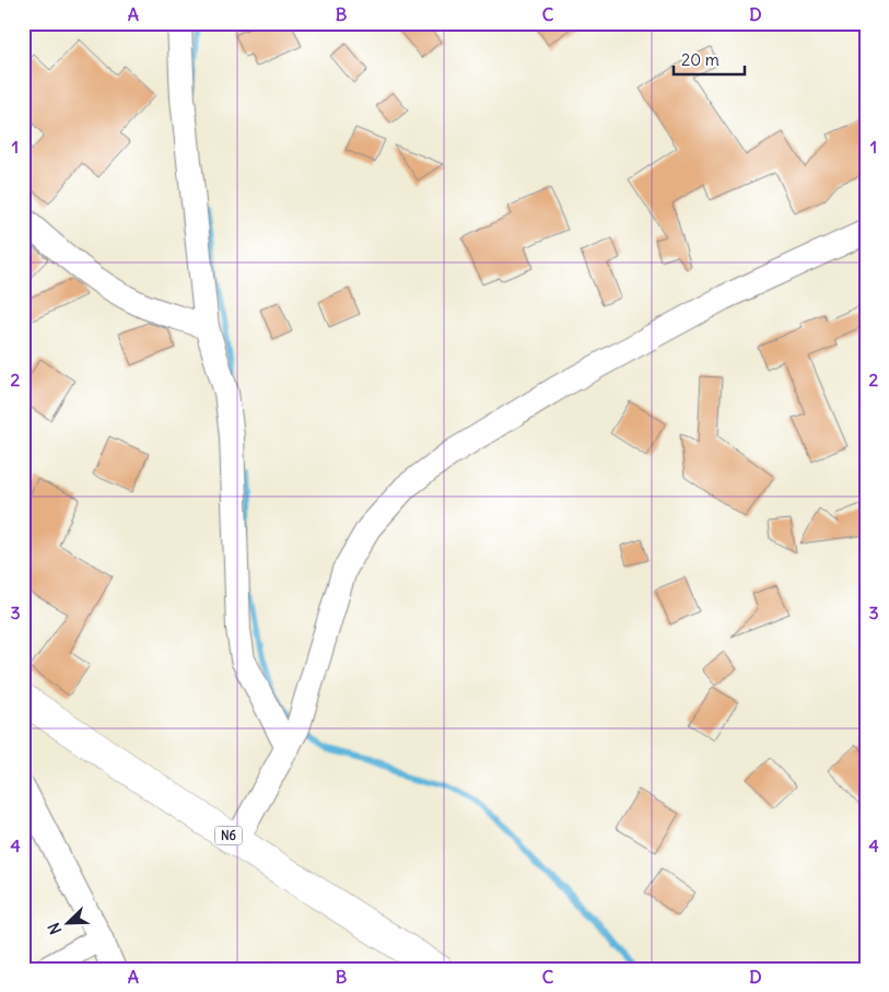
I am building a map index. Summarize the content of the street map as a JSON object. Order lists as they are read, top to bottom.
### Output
{
  "streets": {
    "main road": ["N6"]
  },
  "scale_bar": "20 m",
  "north": "bottom left",
  "grid": {
    "columns": [
      "A",
      "B",
      "C",
      "D"
    ],
    "rows": [
      "1",
      "2",
      "3",
      "4"
    ]
  }
}
